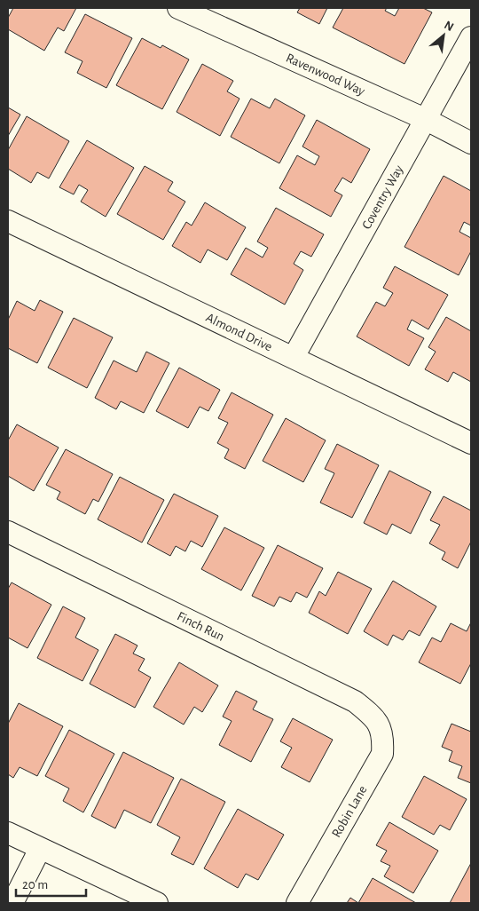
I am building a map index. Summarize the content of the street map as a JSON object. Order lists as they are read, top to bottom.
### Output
{
  "streets": {
    "street": [
      "Ravenwood Way",
      "Coventry Way",
      "Almond Drive",
      "Finch Run",
      "Robin Lane"
    ]
  },
  "crossings": [
    ["Ravenwood Way", "Coventry Way"],
    ["Coventry Way", "Almond Drive"],
    ["Finch Run", "Robin Lane"]
  ],
  "scale_bar": "20 m",
  "north": "top right"
}
